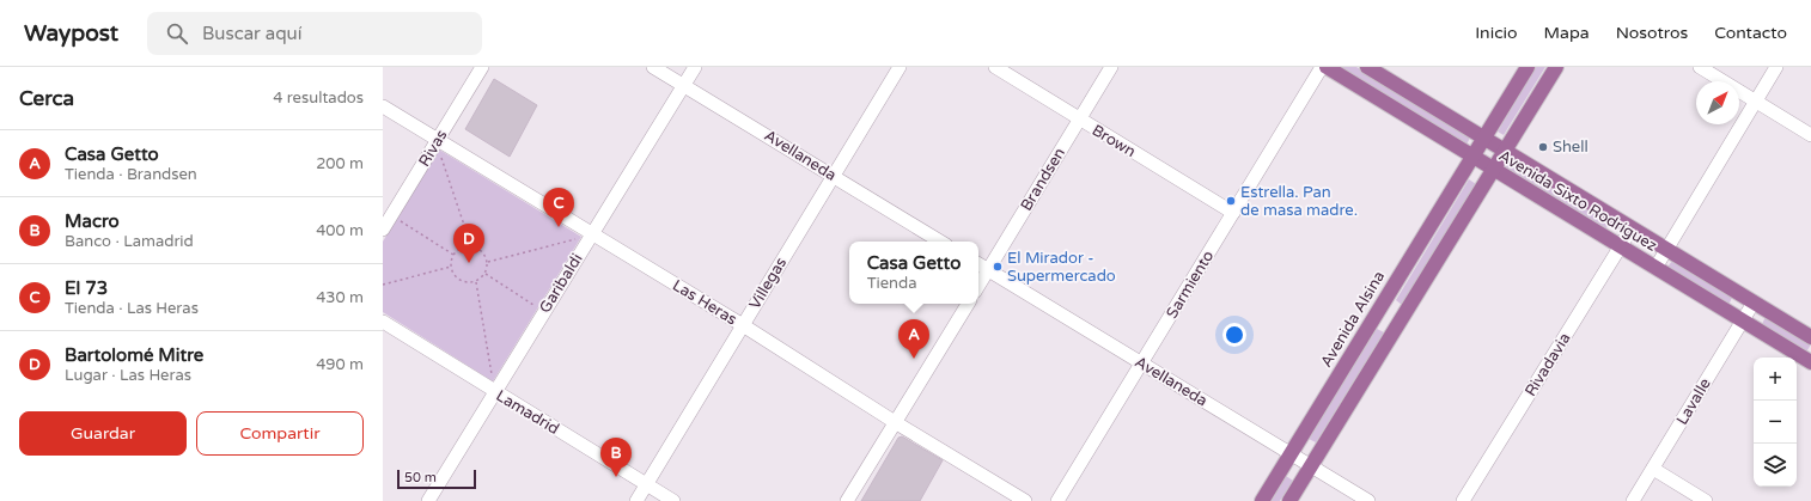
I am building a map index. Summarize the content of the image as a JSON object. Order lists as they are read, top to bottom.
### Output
{
  "streets": {
    "main road": ["Avenida Sixto Rodríguez", "Avenida Alsina"],
    "street": [
      "Brown",
      "Rivas",
      "Avellaneda",
      "Brandsen",
      "Garibaldi",
      "Villegas",
      "Sarmiento",
      "Las Heras",
      "Rivadavia",
      "Lavalle",
      "Lamadrid"
    ]
  },
  "crossings": [
    ["Brown", "Brandsen"],
    ["Brown", "Sarmiento"],
    ["Rivas", "Las Heras"],
    ["Avellaneda", "Brandsen"],
    ["Avellaneda", "Garibaldi"],
    ["Avellaneda", "Villegas"],
    ["Avellaneda", "Sarmiento"],
    ["Avellaneda", "Avenida Alsina"],
    ["Avenida Sixto Rodríguez", "Avenida Alsina"],
    ["Avenida Sixto Rodríguez", "Rivadavia"],
    ["Avenida Sixto Rodríguez", "Lavalle"],
    ["Garibaldi", "Las Heras"],
    ["Garibaldi", "Lamadrid"],
    ["Villegas", "Las Heras"],
    ["Villegas", "Lamadrid"]
  ],
  "places": ["Shell", "Estrella. Pan de masa madre.", "El Mirador - Supermercado"],
  "scale_bar": "50 m",
  "north": "top right",
  "page": {
    "header": "Waypost",
    "search": "Buscar aquí",
    "nav": [
      "Inicio",
      "Mapa",
      "Nosotros",
      "Contacto"
    ],
    "heading": ["Cerca", "4 resultados"],
    "list": [
      {
        "mark": "A",
        "name": "Casa Getto",
        "note": "Tienda · Brandsen",
        "value": "200 m"
      },
      {
        "mark": "B",
        "name": "Macro",
        "note": "Banco · Lamadrid",
        "value": "400 m"
      },
      {
        "mark": "C",
        "name": "El 73",
        "note": "Tienda · Las Heras",
        "value": "430 m"
      },
      {
        "mark": "D",
        "name": "Bartolomé Mitre",
        "note": "Lugar · Las Heras",
        "value": "490 m"
      }
    ],
    "pins": [
      "C",
      "D",
      "A",
      "B"
    ],
    "popup": ["Casa Getto", "Tienda"],
    "map_buttons": ["+", "−"],
    "buttons": ["Guardar", "Compartir"],
    "scale": "50 m"
  }
}
